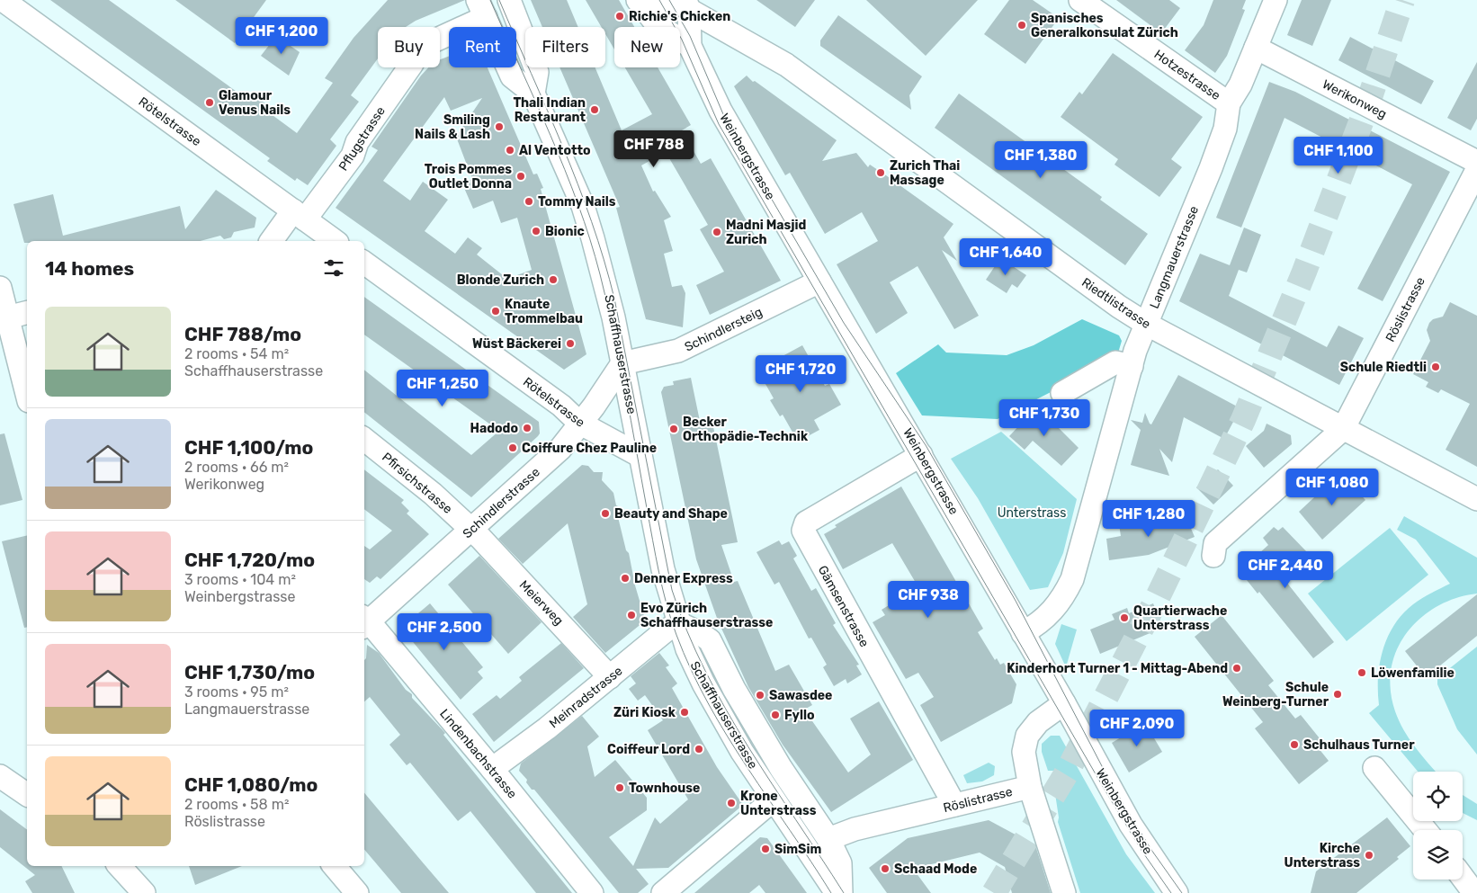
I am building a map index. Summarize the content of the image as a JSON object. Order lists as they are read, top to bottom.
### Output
{
  "streets": {
    "street": [
      "Hotzestrasse",
      "Werikonweg",
      "Rötelstrasse",
      "Pflugstrasse",
      "Weinbergstrasse",
      "Langmauerstrasse",
      "Riedtlistrasse",
      "Röslistrasse",
      "Schindlersteig",
      "Schaffhauserstrasse",
      "Pfirsichstrasse",
      "Schindlerstrasse",
      "Meierweg",
      "Gämsenstrasse",
      "Meinradstrasse",
      "Lindenbachstrasse"
    ]
  },
  "crossings": [
    ["Hotzestrasse", "Langmauerstrasse"],
    ["Werikonweg", "Langmauerstrasse"],
    ["Rötelstrasse", "Pflugstrasse"],
    ["Rötelstrasse", "Schaffhauserstrasse"],
    ["Rötelstrasse", "Schindlerstrasse"],
    ["Pflugstrasse", "Schaffhauserstrasse"],
    ["Weinbergstrasse", "Langmauerstrasse"],
    ["Weinbergstrasse", "Riedtlistrasse"],
    ["Weinbergstrasse", "Röslistrasse"],
    ["Weinbergstrasse", "Schindlersteig"],
    ["Weinbergstrasse", "Gämsenstrasse"],
    ["Langmauerstrasse", "Riedtlistrasse"],
    ["Riedtlistrasse", "Röslistrasse"],
    ["Röslistrasse", "Schaffhauserstrasse"],
    ["Röslistrasse", "Gämsenstrasse"],
    ["Schindlersteig", "Schaffhauserstrasse"],
    ["Schindlersteig", "Schindlerstrasse"],
    ["Schaffhauserstrasse", "Schindlerstrasse"],
    ["Schaffhauserstrasse", "Meinradstrasse"],
    ["Pfirsichstrasse", "Schindlerstrasse"],
    ["Pfirsichstrasse", "Meierweg"],
    ["Schindlerstrasse", "Meierweg"],
    ["Schindlerstrasse", "Lindenbachstrasse"],
    ["Meierweg", "Meinradstrasse"],
    ["Meinradstrasse", "Lindenbachstrasse"]
  ],
  "parks": ["Unterstrass"],
  "places": [
    "Richie's Chicken",
    "Spanisches Generalkonsulat Zürich",
    "Glamour Venus Nails",
    "Thali Indian Restaurant",
    "Smiling Nails & Lash",
    "Al Ventotto",
    "Zurich Thai Massage",
    "Trois Pommes Outlet Donna",
    "Tommy Nails",
    "Bionic",
    "Madni Masjid Zurich",
    "Blonde Zurich",
    "Knaute Trommelbau",
    "Wüst Bäckerei",
    "Schule Riedtli",
    "Hadodo",
    "Becker Orthopädie-Technik",
    "Coiffure Chez Pauline",
    "Beauty and Shape",
    "Denner Express",
    "Evo Zürich Schaffhauserstrasse",
    "Quartierwache Unterstrass",
    "Kinderhort Turner 1 - Mittag-Abend",
    "Löwenfamilie",
    "Schule Weinberg-Turner",
    "Sawasdee",
    "Züri Kiosk",
    "Fyllo",
    "Schulhaus Turner",
    "Coiffeur Lord",
    "Townhouse",
    "Krone Unterstrass",
    "SimSim",
    "Kirche Unterstrass",
    "Schaad Mode"
  ],
  "page": {
    "price": [
      "CHF 1,200",
      "CHF 788",
      "CHF 1,100",
      "CHF 1,380",
      "CHF 1,640",
      "CHF 1,720",
      "CHF 1,250",
      "CHF 1,730",
      "CHF 1,080",
      "CHF 1,280",
      "CHF 2,440",
      "CHF 938",
      "CHF 2,500",
      "CHF 2,090"
    ],
    "chip": [
      "Buy",
      "Rent",
      "Filters",
      "New"
    ],
    "heading": "14 homes",
    "list": [
      {
        "name": "CHF 788/mo",
        "note": "2 rooms · 54 m² · Schaffhauserstrasse"
      },
      {
        "name": "CHF 1,100/mo",
        "note": "2 rooms · 66 m² · Werikonweg"
      },
      {
        "name": "CHF 1,720/mo",
        "note": "3 rooms · 104 m² · Weinbergstrasse"
      },
      {
        "name": "CHF 1,730/mo",
        "note": "3 rooms · 95 m² · Langmauerstrasse"
      },
      {
        "name": "CHF 1,080/mo",
        "note": "2 rooms · 58 m² · Röslistrasse"
      }
    ]
  }
}
